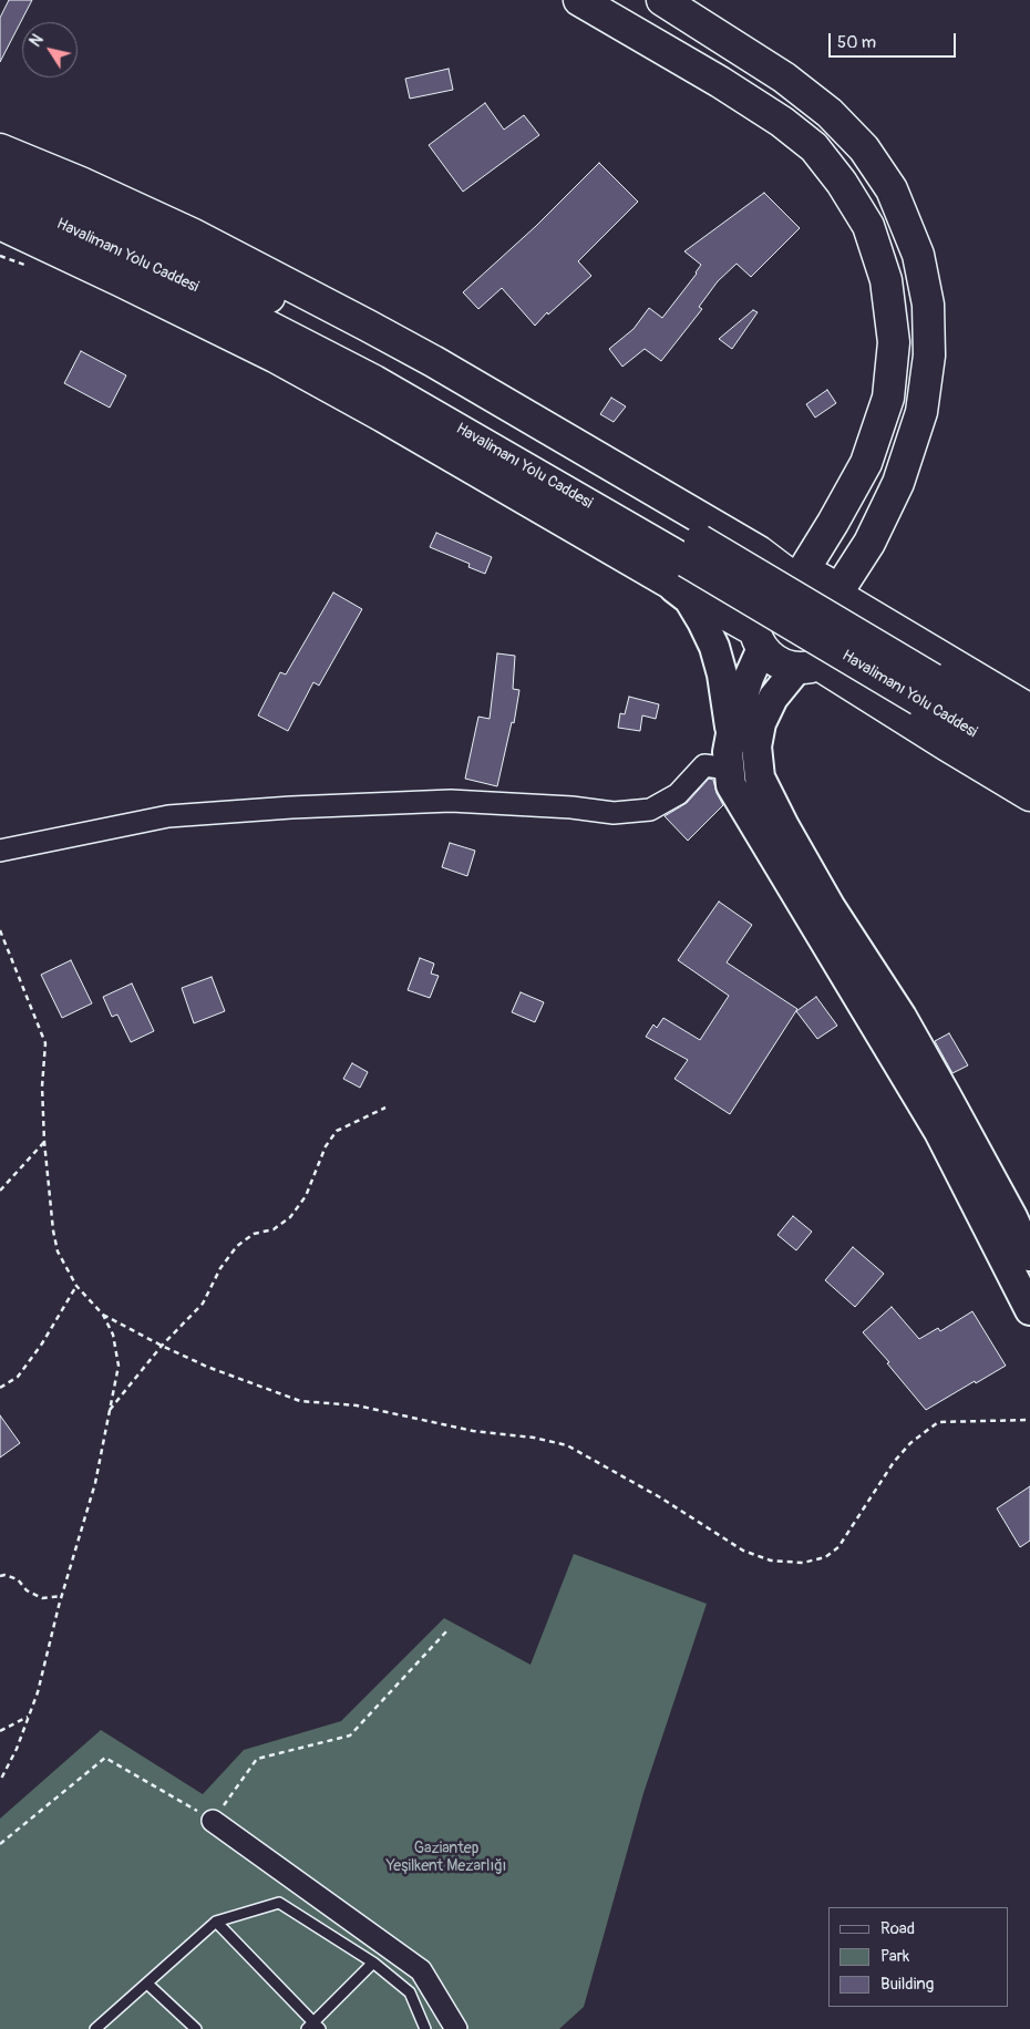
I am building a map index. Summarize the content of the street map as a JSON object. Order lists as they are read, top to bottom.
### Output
{
  "streets": {
    "highway": ["Havalimanı Yolu Caddesi"]
  },
  "parks": ["Gaziantep Yeşilkent Mezarlığı"],
  "legend": ["Road", "Park", "Building"],
  "scale_bar": "50 m",
  "north": "top left"
}
